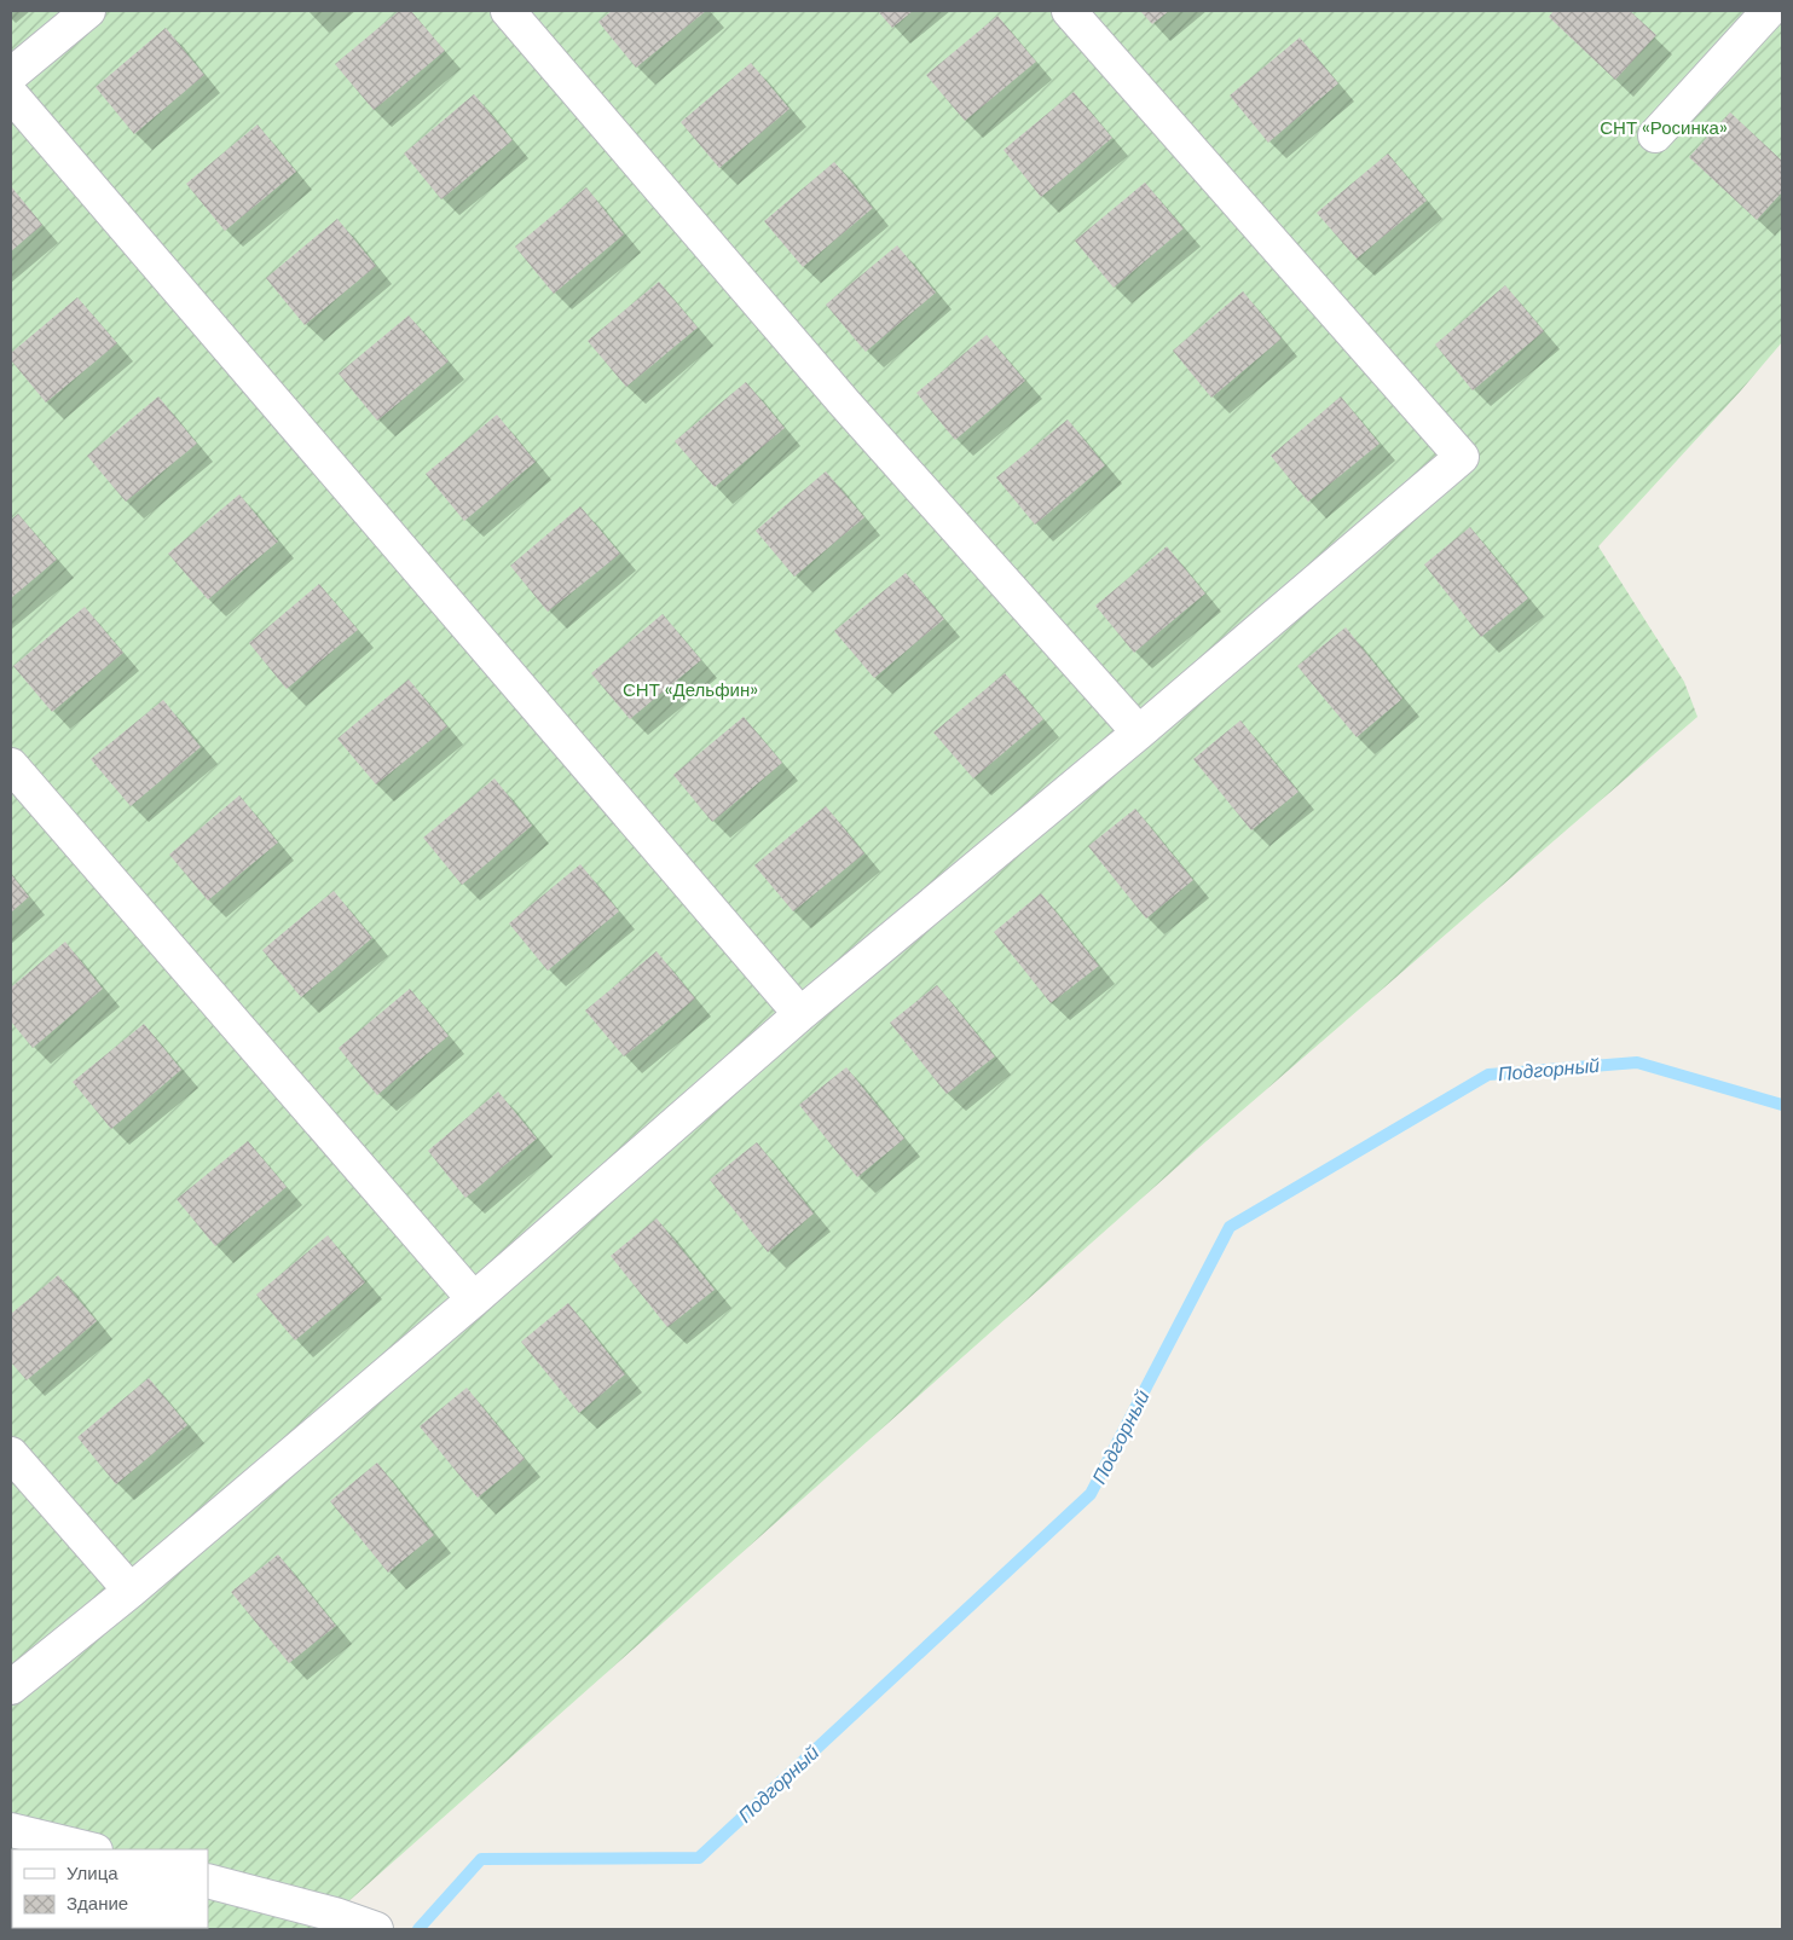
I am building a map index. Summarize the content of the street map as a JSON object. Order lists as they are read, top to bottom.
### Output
{
  "water": ["Подгорный"],
  "parks": ["СНТ «Росинка»", "СНТ «Дельфин»"],
  "legend": ["Улица", "Здание"]
}
